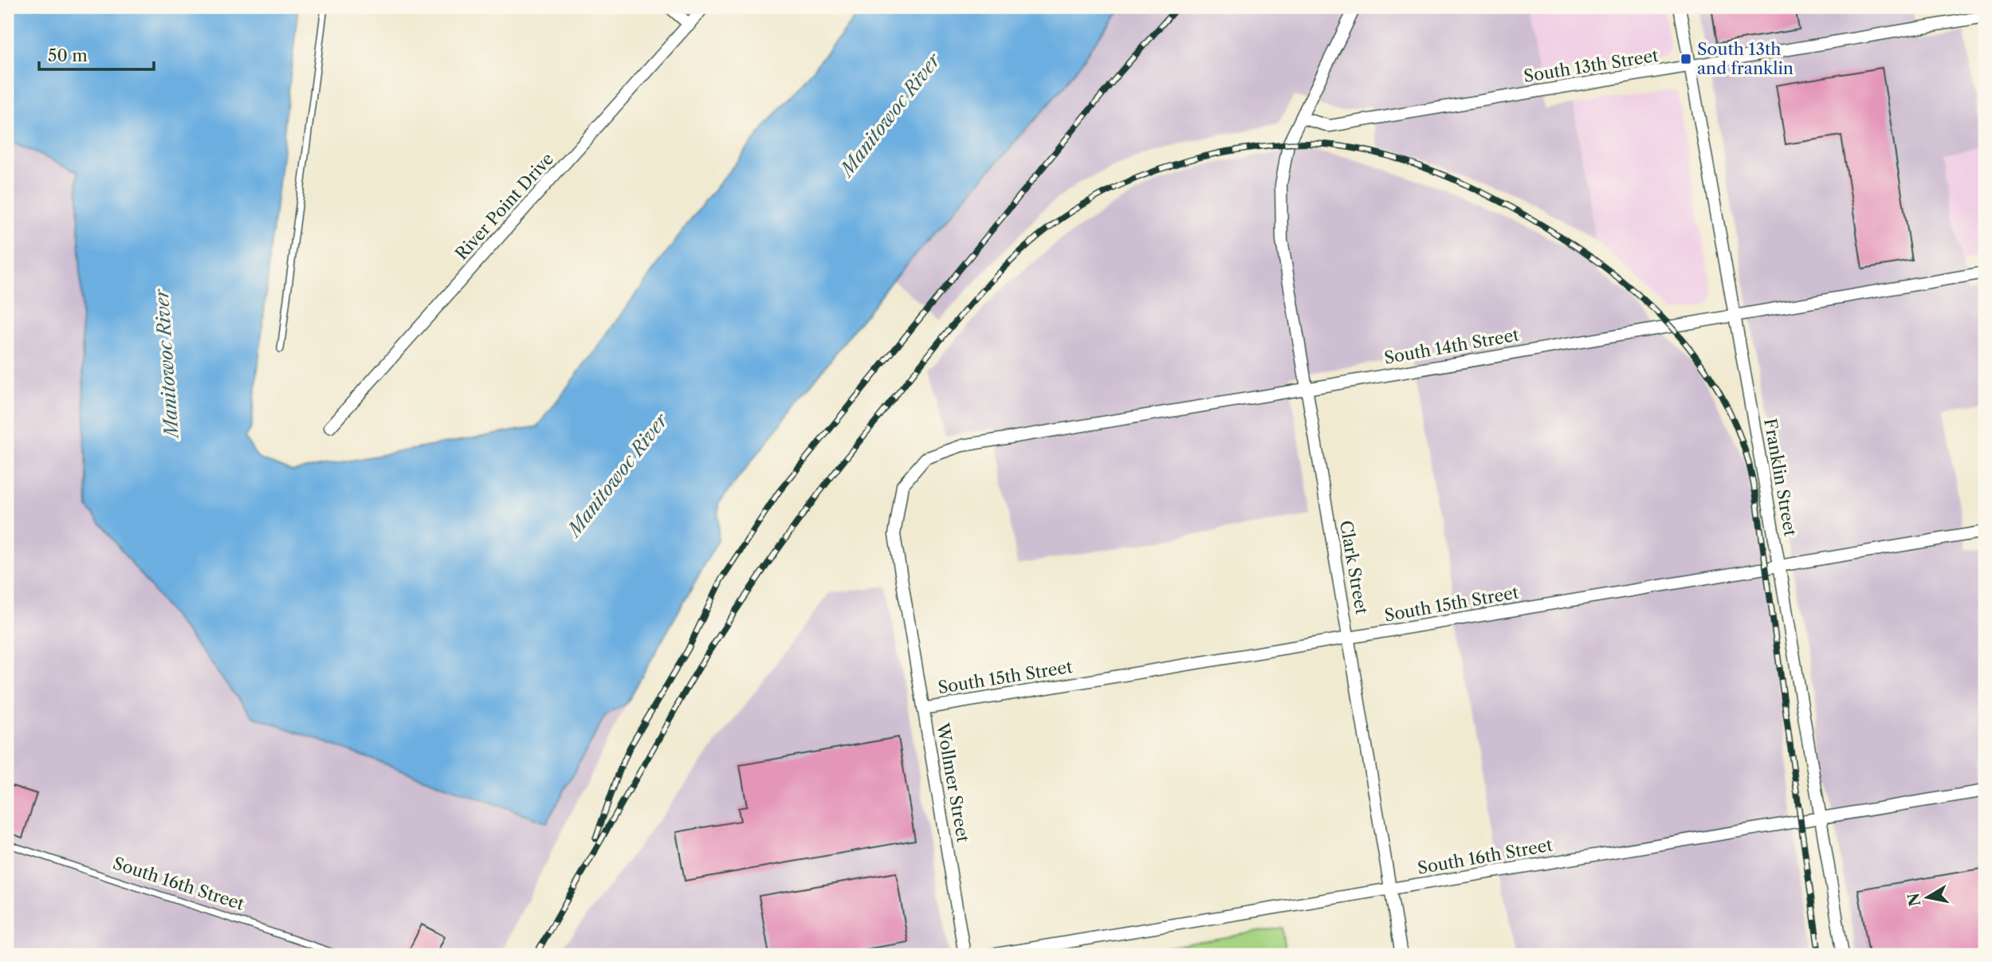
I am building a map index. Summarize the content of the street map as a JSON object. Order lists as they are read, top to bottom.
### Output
{
  "streets": {
    "street": [
      "South 13th Street",
      "River Point Drive",
      "South 14th Street",
      "Franklin Street",
      "Clark Street",
      "South 15th Street",
      "Wollmer Street",
      "South 16th Street"
    ]
  },
  "crossings": [
    ["South 13th Street", "Franklin Street"],
    ["South 13th Street", "Clark Street"],
    ["South 14th Street", "Franklin Street"],
    ["South 14th Street", "Clark Street"],
    ["South 14th Street", "Wollmer Street"],
    ["Franklin Street", "South 15th Street"],
    ["Franklin Street", "South 16th Street"],
    ["Clark Street", "South 15th Street"],
    ["Clark Street", "South 16th Street"],
    ["South 15th Street", "Wollmer Street"]
  ],
  "water": ["Manitowoc River"],
  "places": {
    "transit": ["South 13th and franklin"]
  },
  "scale_bar": "50 m",
  "north": "left"
}
